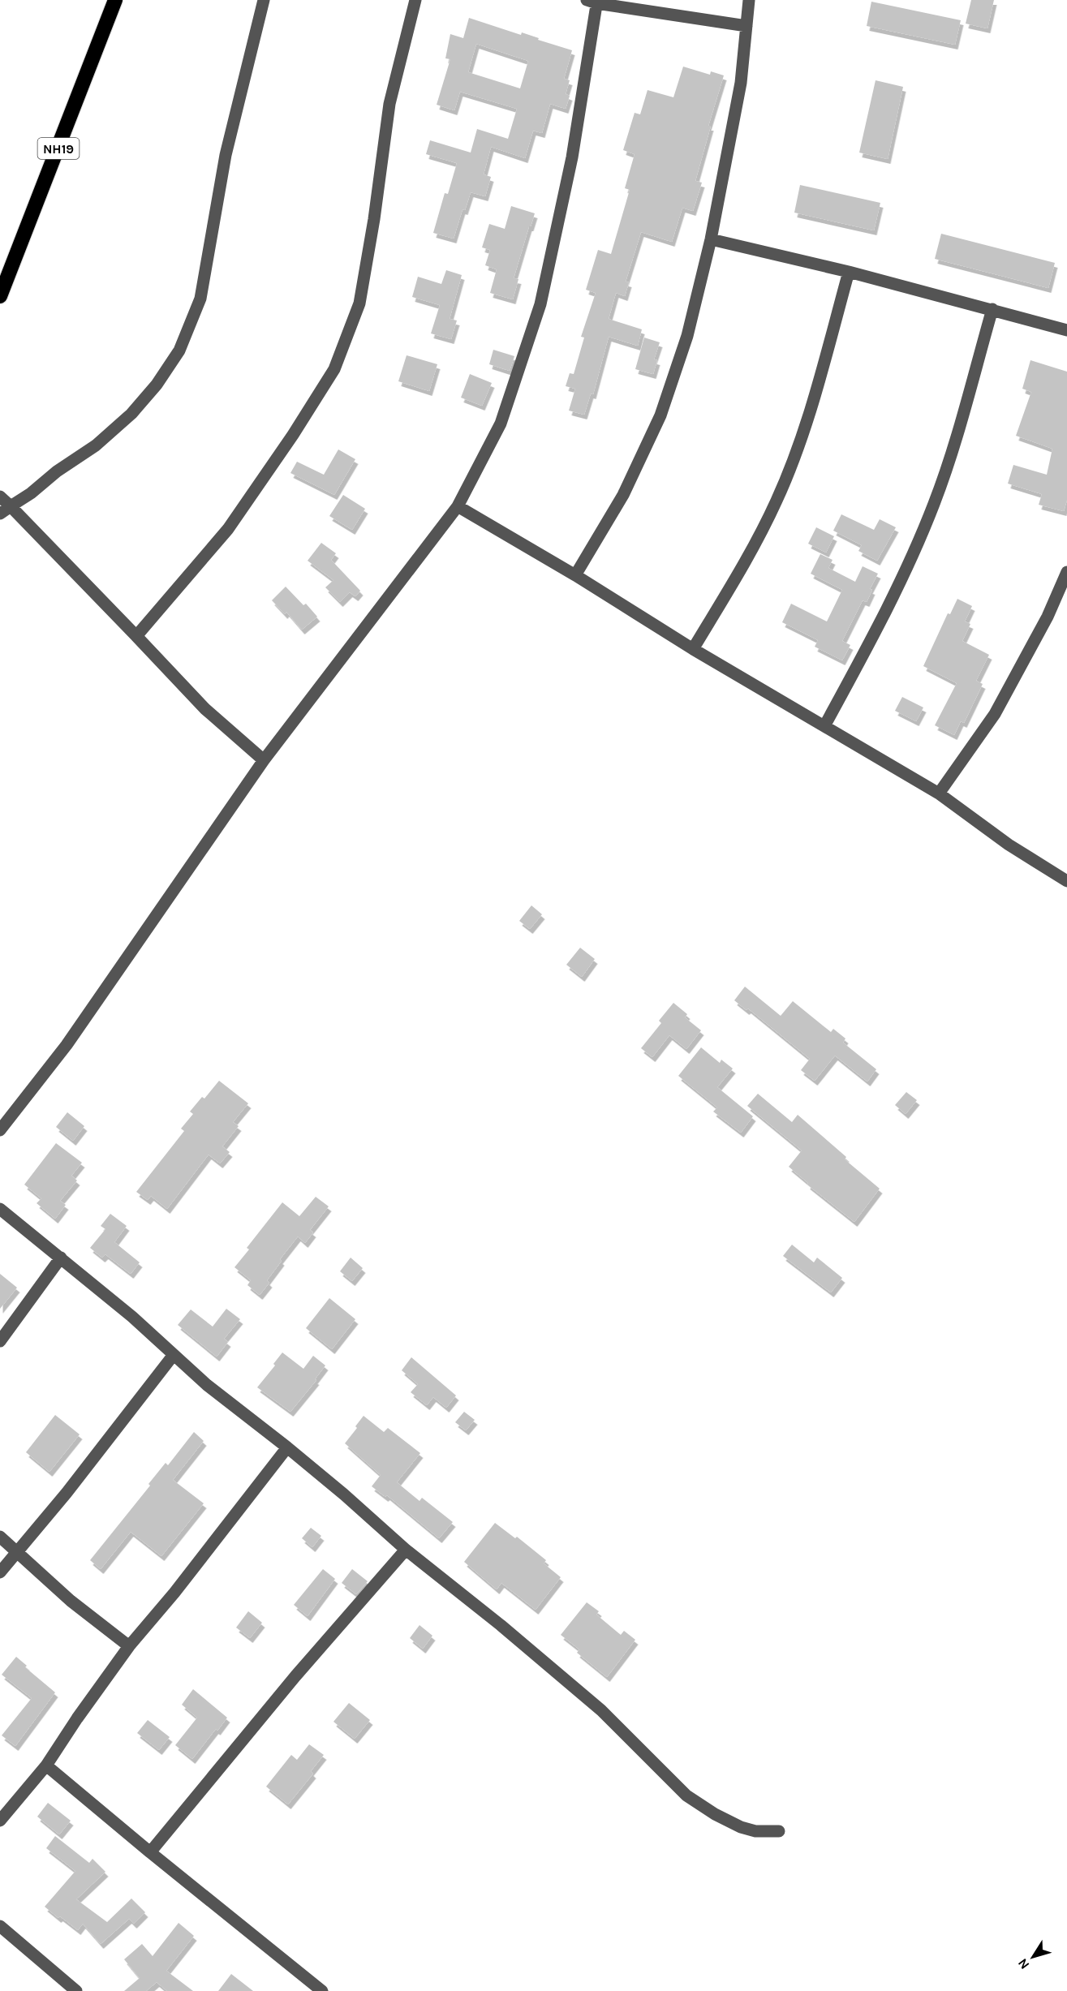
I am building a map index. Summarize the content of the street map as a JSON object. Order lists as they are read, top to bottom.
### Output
{
  "streets": {
    "highway": ["NH19"]
  },
  "north": "bottom left"
}
